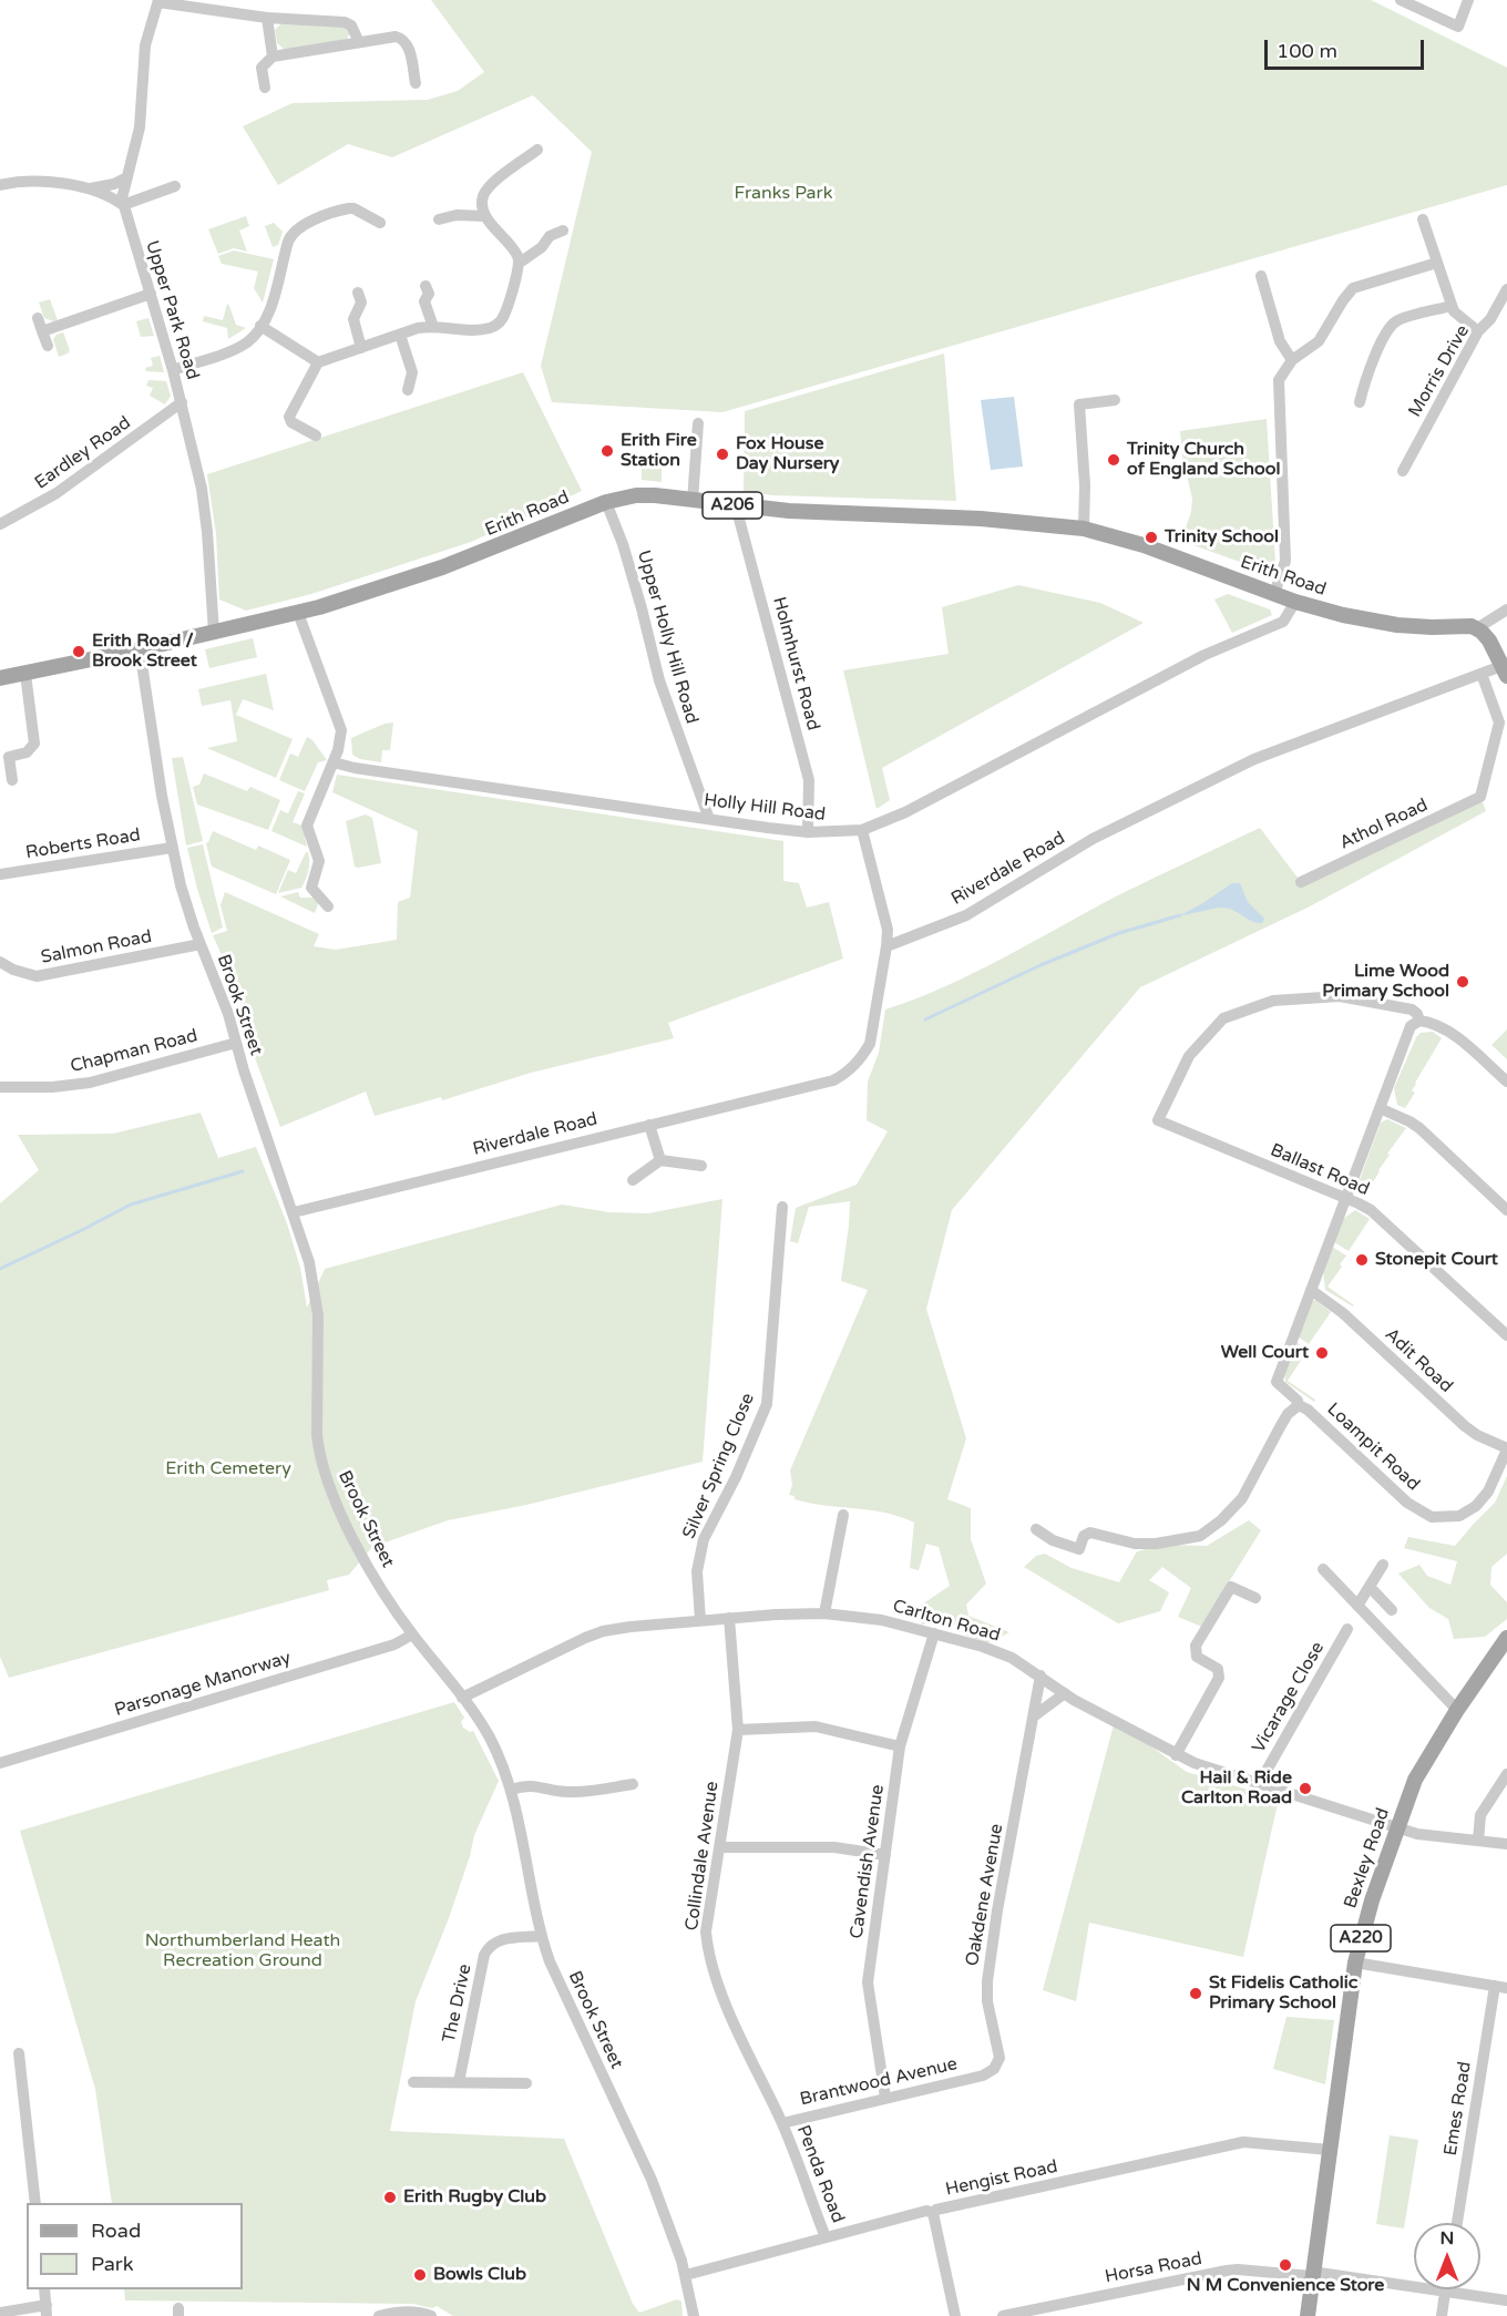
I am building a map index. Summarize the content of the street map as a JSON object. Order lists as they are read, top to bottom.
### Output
{
  "streets": {
    "main road": [
      "A206",
      "Erith Road",
      "Bexley Road",
      "A220"
    ],
    "street": [
      "Upper Park Road",
      "Morris Drive",
      "Eardley Road",
      "Upper Holly Hill Road",
      "Holmhurst Road",
      "Holly Hill Road",
      "Athol Road",
      "Roberts Road",
      "Riverdale Road",
      "Salmon Road",
      "Brook Street",
      "Chapman Road",
      "Ballast Road",
      "Adit Road",
      "Loampit Road",
      "Silver Spring Close",
      "Carlton Road",
      "Parsonage Manorway",
      "Vicarage Close",
      "Collindale Avenue",
      "Cavendish Avenue",
      "Oakdene Avenue",
      "The Drive",
      "Brantwood Avenue",
      "Emes Road",
      "Penda Road",
      "Hengist Road",
      "Horsa Road"
    ]
  },
  "crossings": [
    ["Upper Park Road", "Eardley Road"],
    ["Upper Park Road", "Erith Road"],
    ["Erith Road", "Upper Holly Hill Road"],
    ["Erith Road", "Holmhurst Road"],
    ["Erith Road", "Holly Hill Road"],
    ["Erith Road", "Brook Street"],
    ["Upper Holly Hill Road", "Holly Hill Road"],
    ["Holmhurst Road", "Holly Hill Road"],
    ["Athol Road", "Riverdale Road"],
    ["Roberts Road", "Brook Street"],
    ["Riverdale Road", "Brook Street"],
    ["Salmon Road", "Brook Street"],
    ["Brook Street", "Chapman Road"],
    ["Brook Street", "Carlton Road"],
    ["Brook Street", "Parsonage Manorway"],
    ["Brook Street", "The Drive"],
    ["Brook Street", "Hengist Road"],
    ["Adit Road", "Loampit Road"],
    ["Silver Spring Close", "Carlton Road"],
    ["Carlton Road", "Vicarage Close"],
    ["Carlton Road", "Collindale Avenue"],
    ["Carlton Road", "Bexley Road"],
    ["Carlton Road", "Cavendish Avenue"],
    ["Carlton Road", "Oakdene Avenue"],
    ["Collindale Avenue", "Brantwood Avenue"],
    ["Collindale Avenue", "Penda Road"],
    ["Bexley Road", "Hengist Road"],
    ["Bexley Road", "Horsa Road"],
    ["Cavendish Avenue", "Brantwood Avenue"],
    ["Oakdene Avenue", "Brantwood Avenue"],
    ["Brantwood Avenue", "Penda Road"],
    ["Penda Road", "Hengist Road"]
  ],
  "parks": ["Franks Park", "Erith Cemetery", "Northumberland Heath Recreation Ground"],
  "places": [
    "Erith Fire Station",
    "Fox House Day Nursery",
    "Trinity Church of England School",
    "Trinity School",
    "Erith Road / Brook Street",
    "Lime Wood Primary School",
    "Stonepit Court",
    "Well Court",
    "Hail & Ride Carlton Road",
    "St Fidelis Catholic Primary School",
    "Erith Rugby Club",
    "N M Convenience Store",
    "Bowls Club"
  ],
  "legend": ["Road", "Park"],
  "scale_bar": "100 m",
  "north": "top"
}
